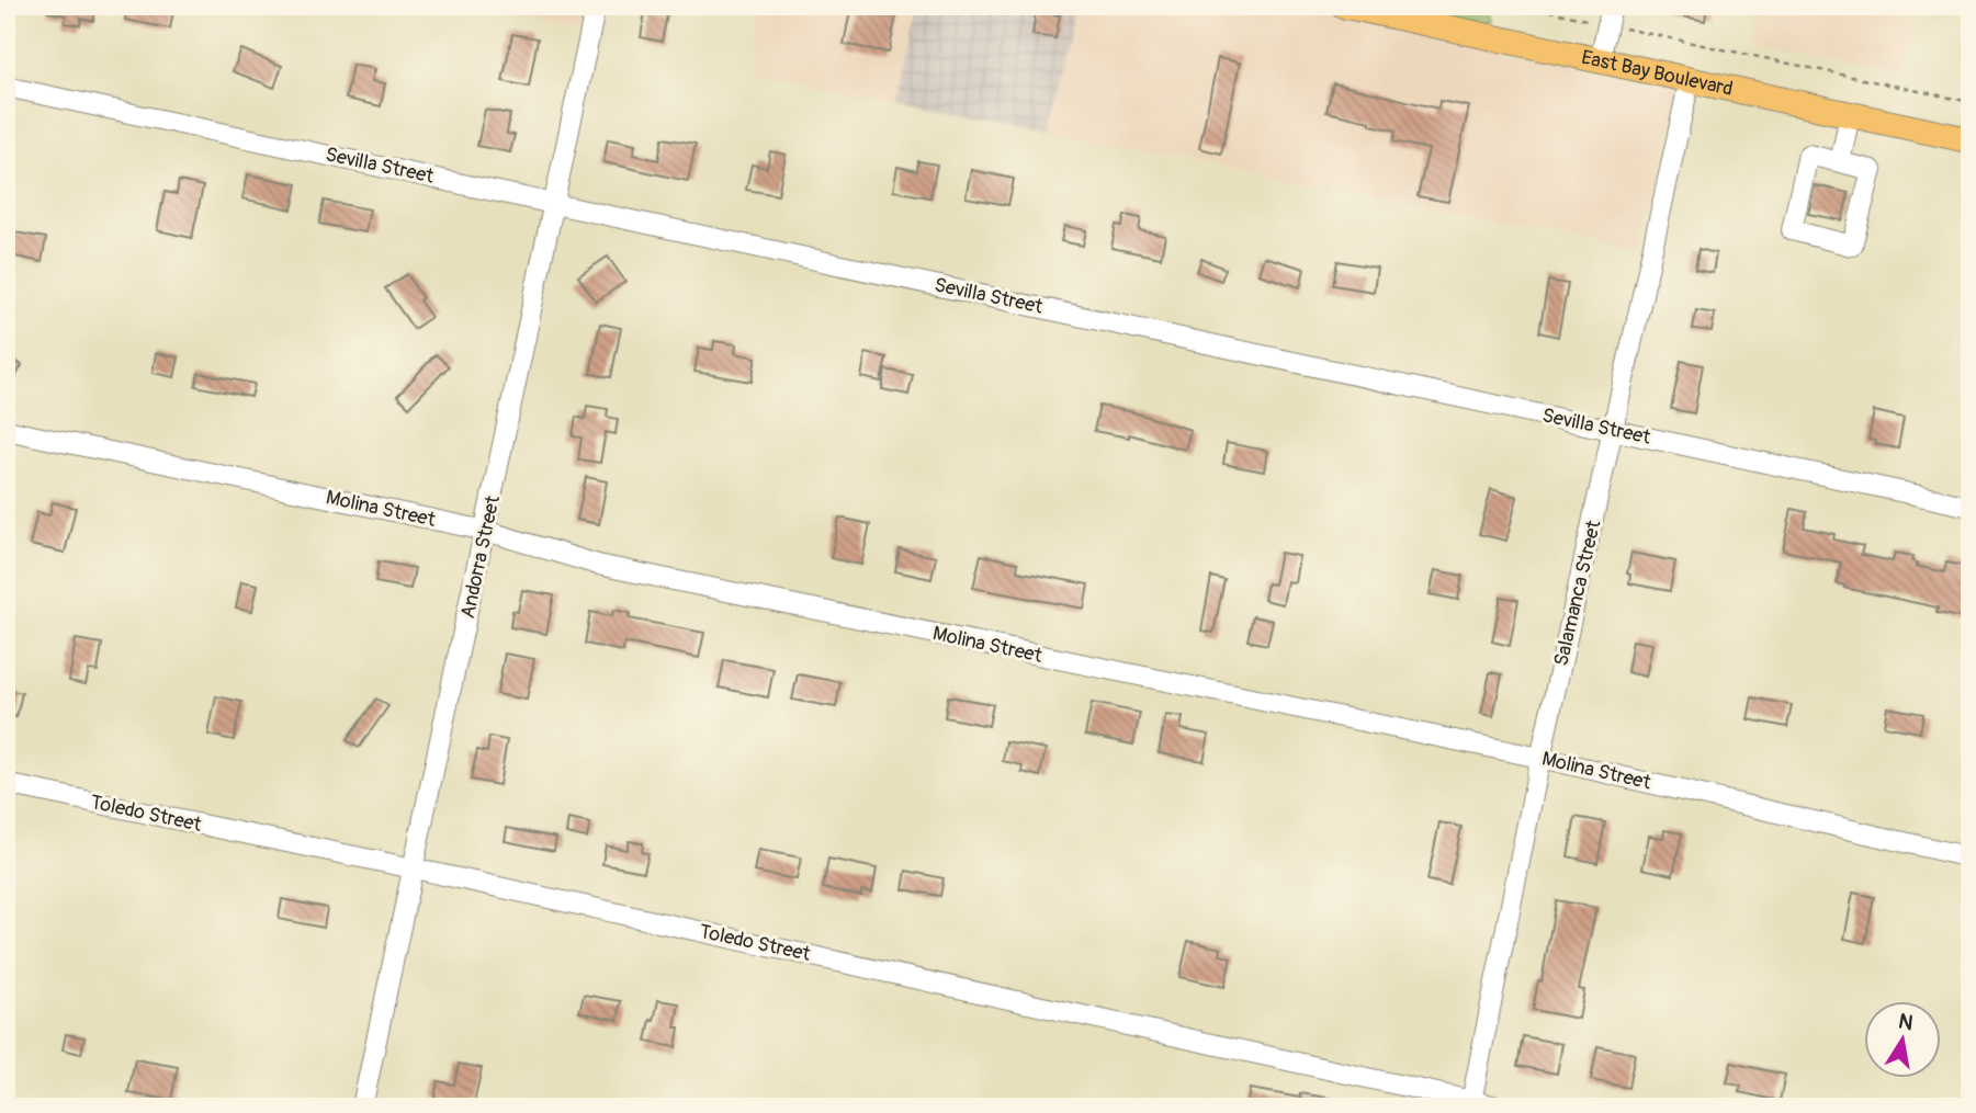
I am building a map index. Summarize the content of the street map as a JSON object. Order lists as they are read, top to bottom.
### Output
{
  "streets": {
    "main road": ["East Bay Boulevard"],
    "street": [
      "Sevilla Street",
      "Molina Street",
      "Andorra Street",
      "Salamanca Street",
      "Toledo Street"
    ]
  },
  "crossings": [
    ["East Bay Boulevard", "Salamanca Street"],
    ["Sevilla Street", "Andorra Street"],
    ["Sevilla Street", "Salamanca Street"],
    ["Molina Street", "Andorra Street"],
    ["Molina Street", "Salamanca Street"],
    ["Andorra Street", "Toledo Street"],
    ["Salamanca Street", "Toledo Street"]
  ],
  "north": "top"
}
